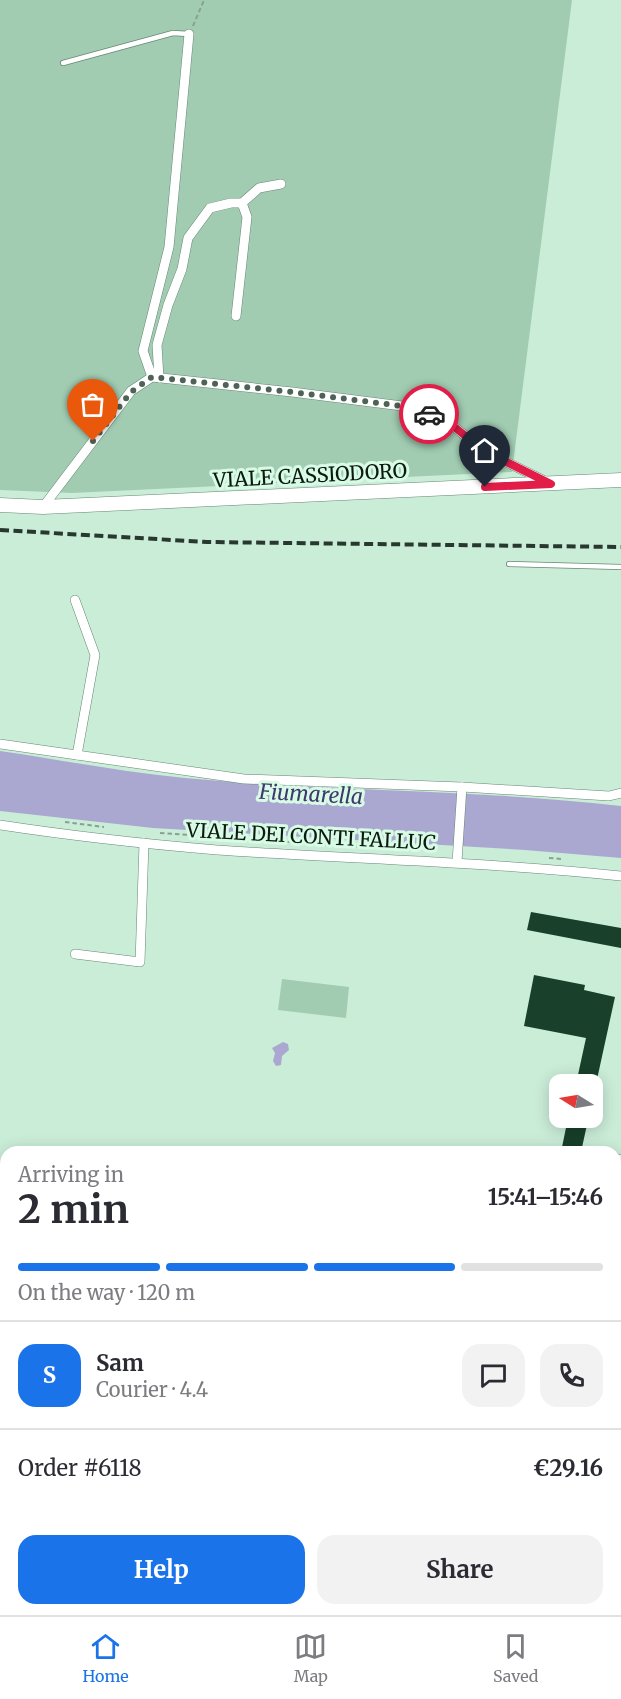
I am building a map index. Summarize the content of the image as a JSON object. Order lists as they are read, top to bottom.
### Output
{
  "streets": {
    "main road": ["VIALE CASSIODORO"],
    "street": ["VIALE DEI CONTI FALLUC"]
  },
  "water": ["Fiumarella"],
  "north": "left",
  "page": {
    "heading": ["2 min", "Arriving in", "15:41–15:46"],
    "panel": [
      "Sam",
      "Courier · 4.4",
      "Order #6118",
      "€29.16"
    ],
    "bar": "On the way · 120 m",
    "round": "S",
    "buttons": ["Help", "Share"],
    "tabs": ["Home", "Map", "Saved"]
  }
}
